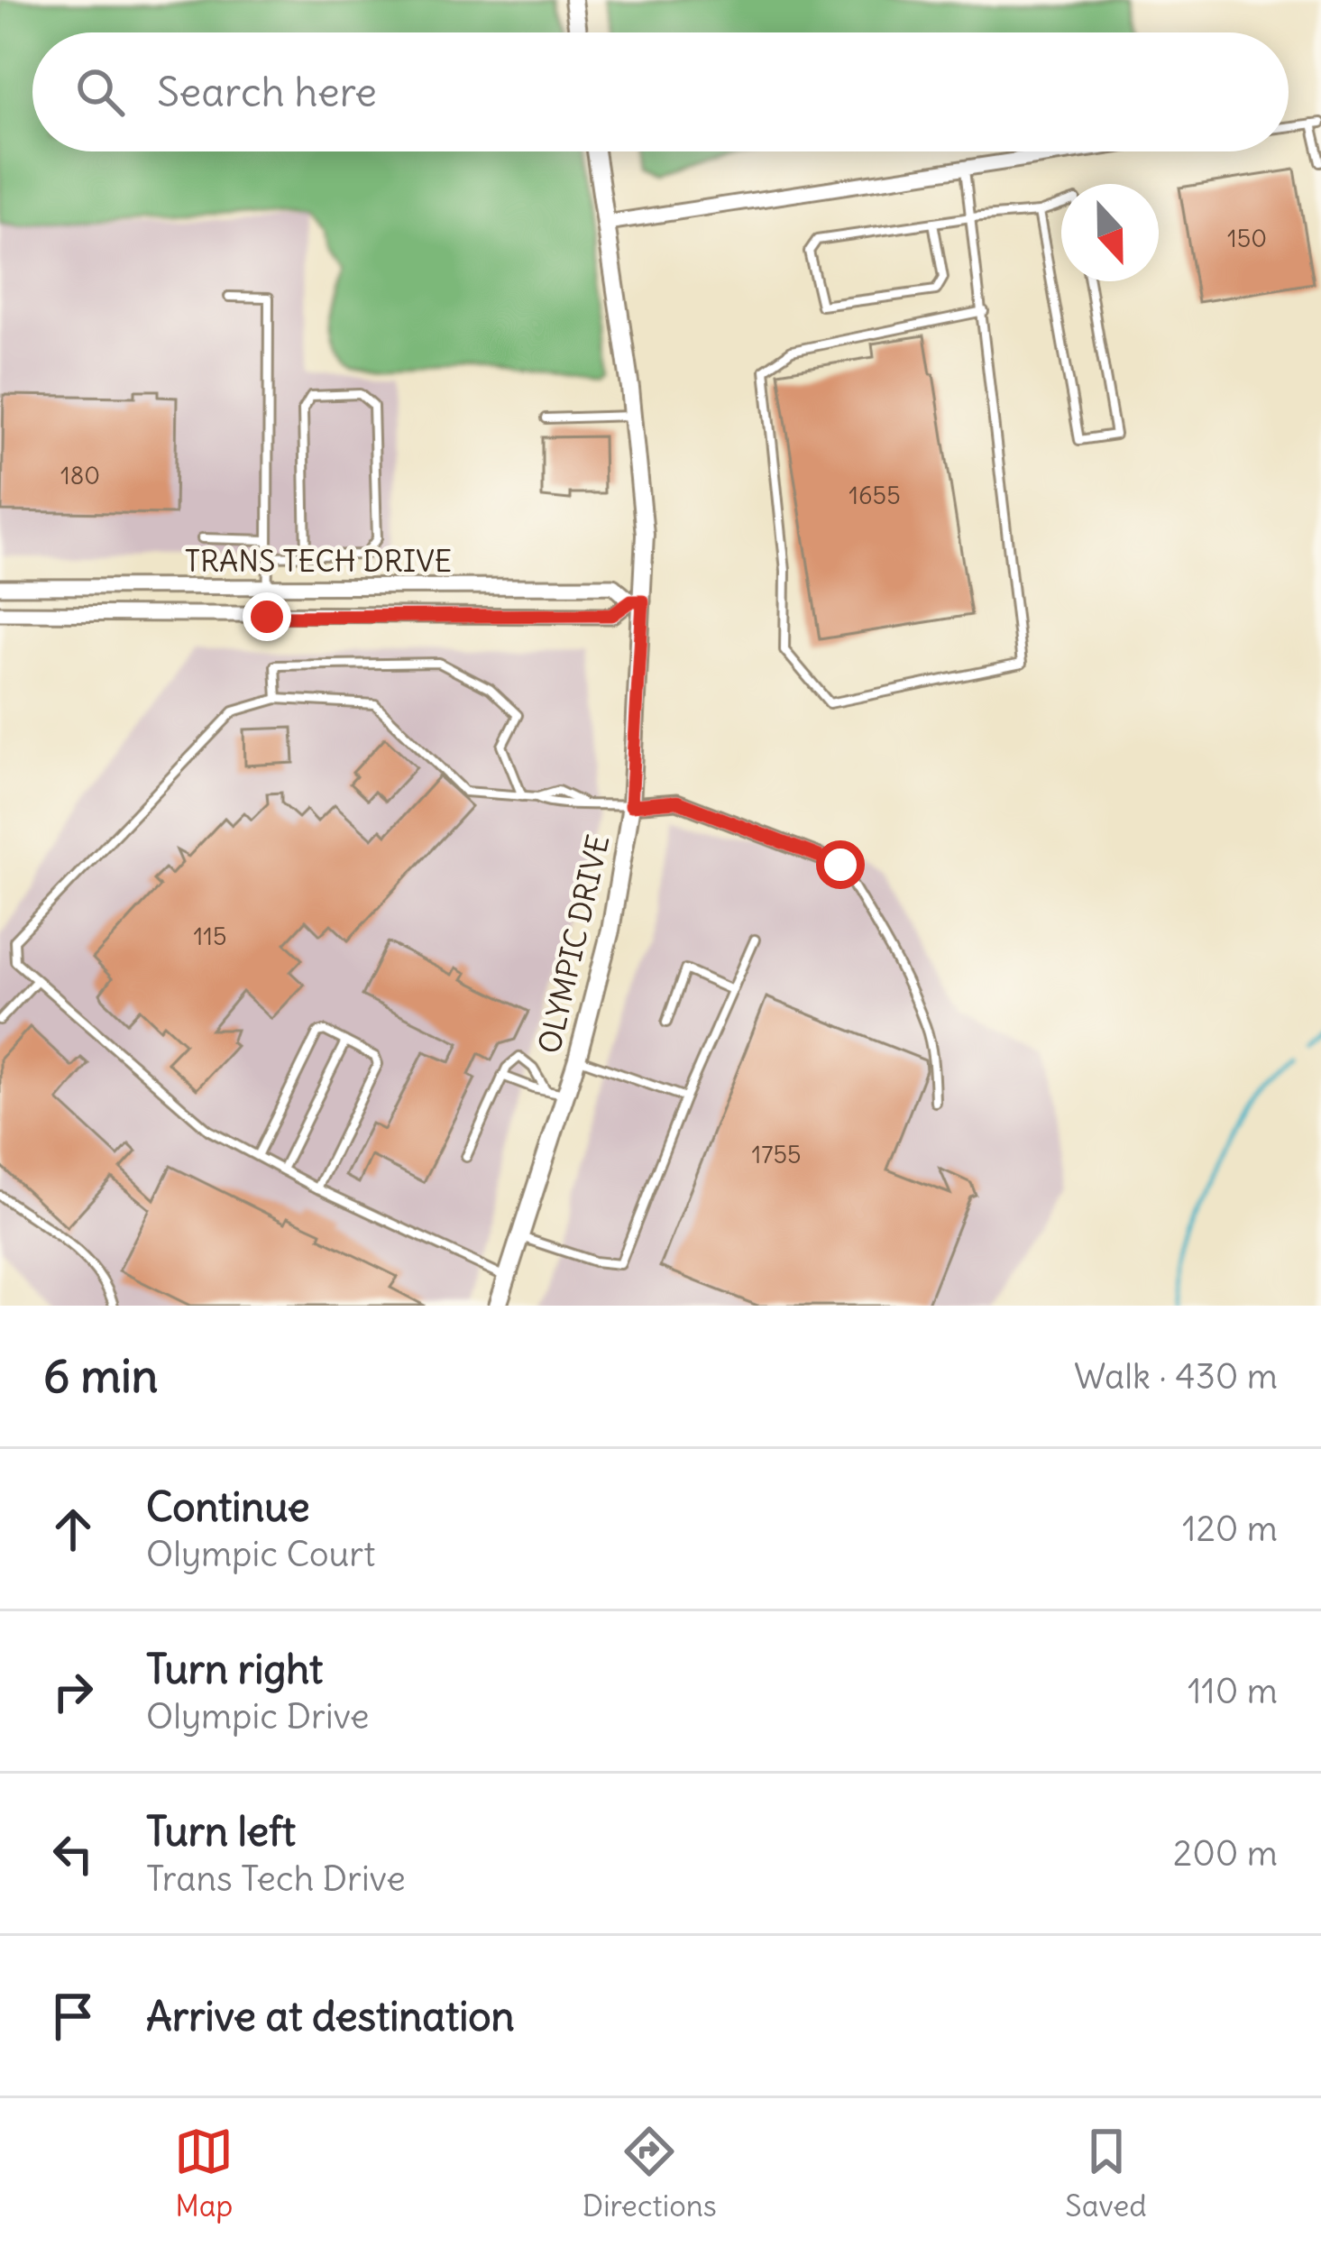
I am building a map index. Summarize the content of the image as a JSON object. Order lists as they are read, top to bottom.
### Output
{
  "streets": {
    "street": ["TRANS TECH DRIVE", "OLYMPIC DRIVE"]
  },
  "crossings": [
    ["TRANS TECH DRIVE", "OLYMPIC DRIVE"]
  ],
  "house_numbers": [
    "150",
    "180",
    "1655",
    "115",
    "1755"
  ],
  "north": "bottom",
  "page": {
    "search": "Search here",
    "heading": ["6 min", "Walk · 430 m"],
    "list": [
      ["Continue", "Olympic Court", "120 m"],
      ["Turn right", "Olympic Drive", "110 m"],
      ["Turn left", "Trans Tech Drive", "200 m"],
      "Arrive at destination"
    ],
    "nav": ["Map", "Directions", "Saved"]
  }
}
